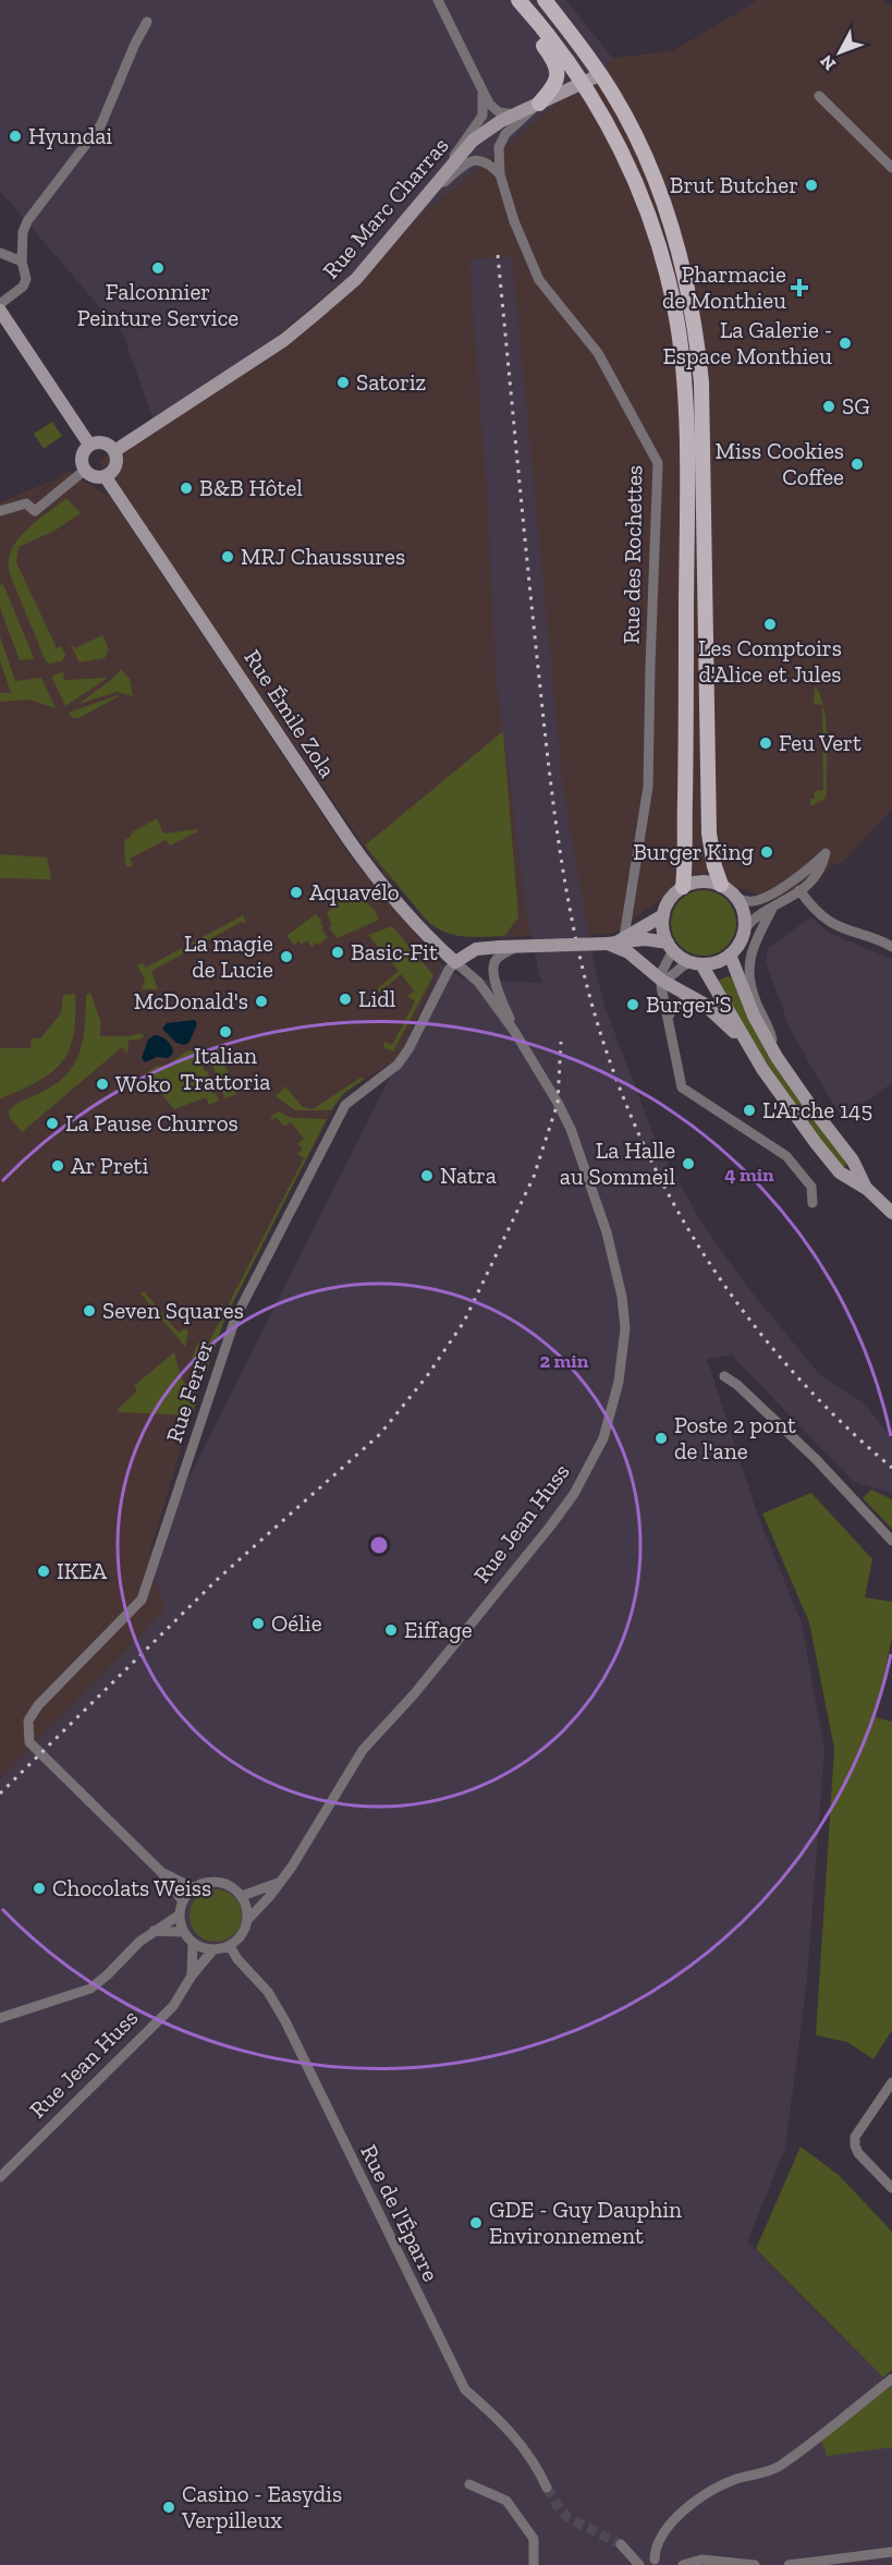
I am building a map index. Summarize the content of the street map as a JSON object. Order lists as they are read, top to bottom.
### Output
{
  "streets": {
    "main road": ["Rue Marc Charras", "Rue Émile Zola"],
    "street": [
      "Rue des Rochettes",
      "Rue Ferrer",
      "Rue Jean Huss",
      "Rue de l'Éparre"
    ]
  },
  "crossings": [
    ["Rue Marc Charras", "Rue des Rochettes"],
    ["Rue Marc Charras", "Rue Émile Zola"],
    ["Rue Émile Zola", "Rue Ferrer"],
    ["Rue Émile Zola", "Rue Jean Huss"],
    ["Rue Ferrer", "Rue Jean Huss"],
    ["Rue Jean Huss", "Rue de l'Éparre"]
  ],
  "places": {
    "other": [
      "Hyundai",
      "Brut Butcher",
      "Falconnier Peinture Service",
      "La Galerie - Espace Monthieu",
      "Satoriz",
      "SG",
      "Miss Cookies Coffee",
      "B&B Hôtel",
      "MRJ Chaussures",
      "Les Comptoirs d'Alice et Jules",
      "Feu Vert",
      "Burger King",
      "Aquavélo",
      "Basic-Fit",
      "La magie de Lucie",
      "Lidl",
      "McDonald's",
      "Burger'S",
      "Italian Trattoria",
      "Woko",
      "L'Arche 145",
      "La Pause Churros",
      "La Halle au Sommeil",
      "Ar Preti",
      "Natra",
      "Seven Squares",
      "Poste 2 pont de l'ane",
      "IKEA",
      "Oélie",
      "Eiffage",
      "Chocolats Weiss",
      "GDE - Guy Dauphin Environnement",
      "Casino - Easydis Verpilleux"
    ],
    "health": ["Pharmacie de Monthieu"]
  },
  "north": "bottom left",
  "rings": ["4 min", "2 min"]
}
